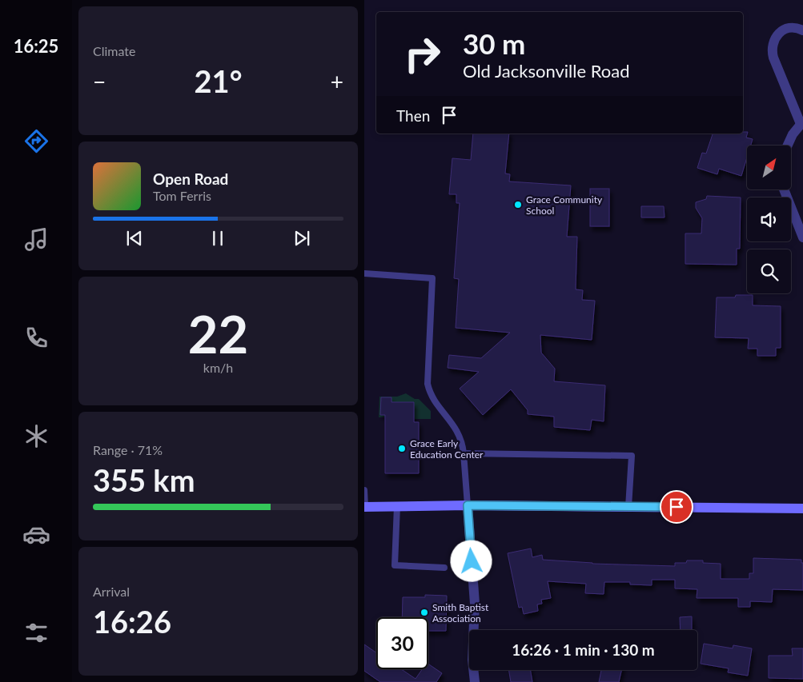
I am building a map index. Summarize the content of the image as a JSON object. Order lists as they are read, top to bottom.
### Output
{
  "places": ["Grace Community School", "Grace Early Education Center", "Smith Baptist Association"],
  "north": "top right",
  "page": {
    "tabs": "16:25",
    "tile": [
      "Climate",
      ["22", "km/h"],
      ["Range · 71%", "355 km"],
      ["Arrival", "16:26"]
    ],
    "turn": ["30 m", "Old Jacksonville Road"],
    "heat": ["−", "21°", "+"],
    "then": "Then",
    "song": ["Open Road", "Tom Ferris"],
    "limit": "30",
    "trip": "16:26 · 1 min · 130 m"
  }
}
